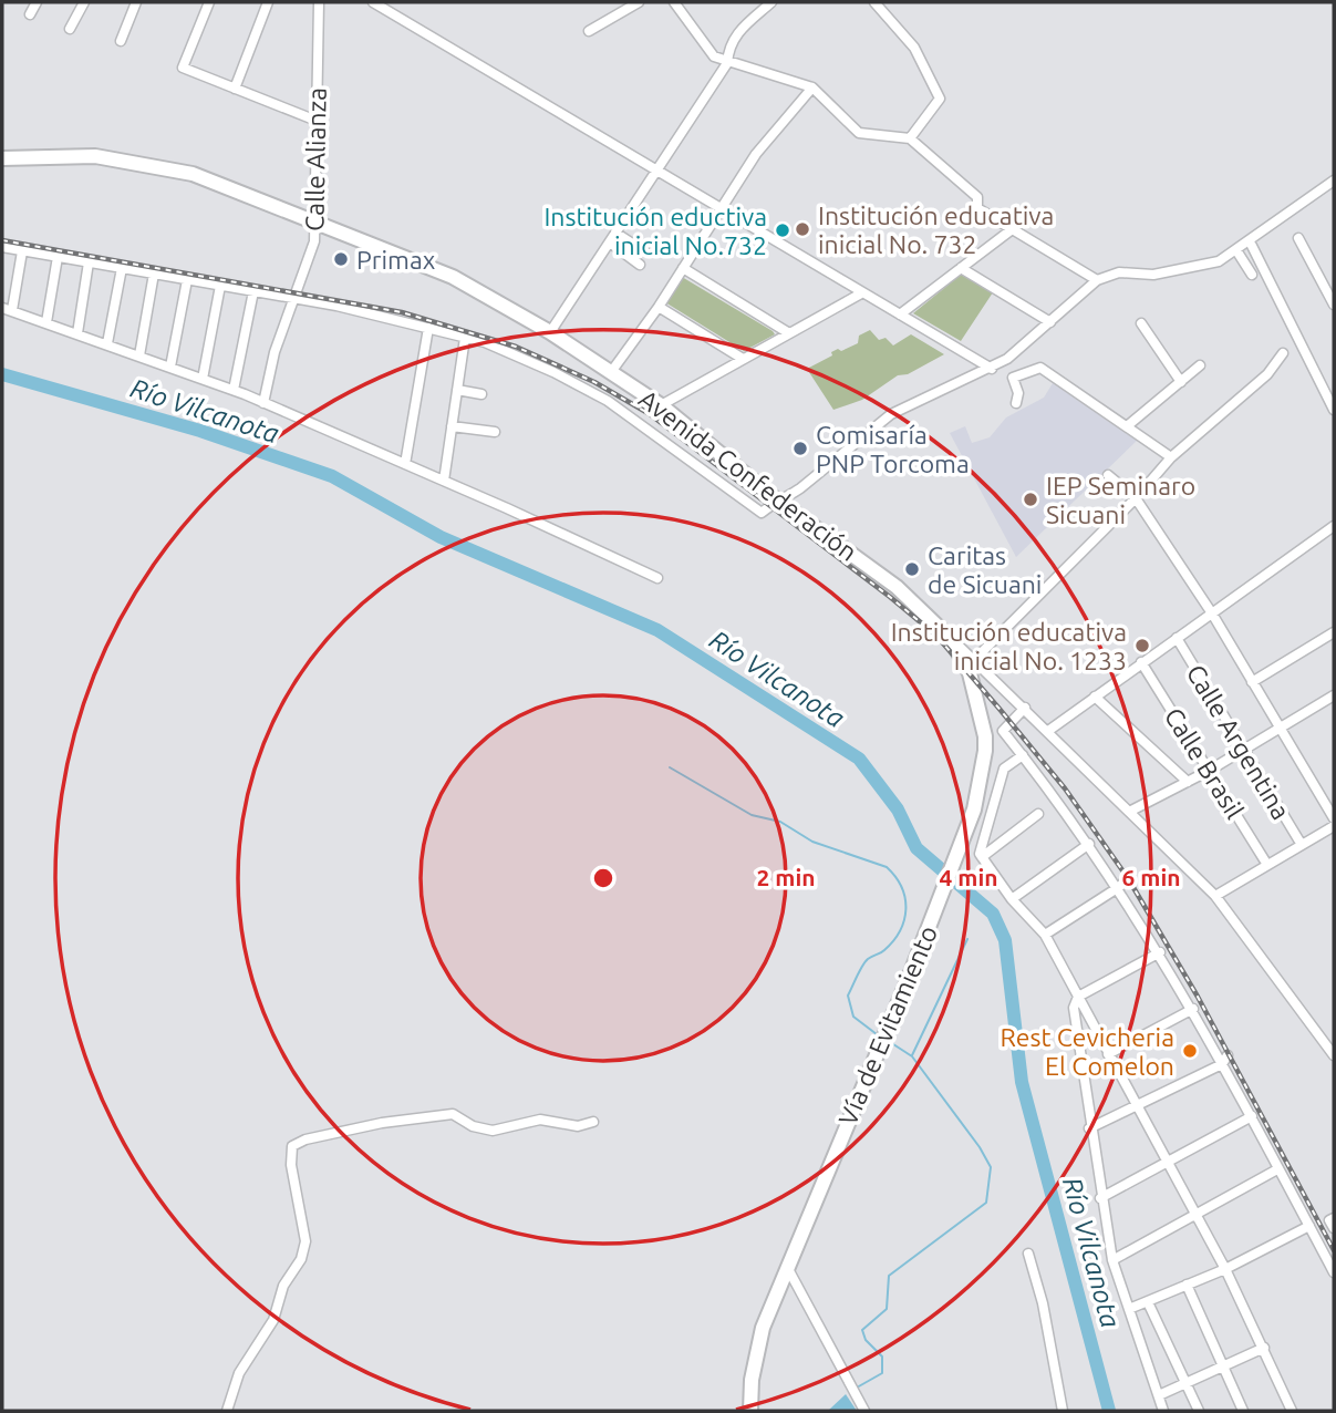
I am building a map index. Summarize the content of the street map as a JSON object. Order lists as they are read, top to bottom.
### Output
{
  "streets": {
    "highway": ["Avenida Confederación", "Vía de Evitamiento"],
    "street": ["Calle Alianza", "Calle Argentina", "Calle Brasil"]
  },
  "crossings": [
    ["Calle Alianza", "Avenida Confederación"],
    ["Avenida Confederación", "Vía de Evitamiento"]
  ],
  "water": ["Río Vilcanota"],
  "places": [
    "Institución educativa inicial No. 732",
    "Institución eductiva inicial No.732",
    "Primax",
    "Comisaría PNP Torcoma",
    "IEP Seminaro Sicuani",
    "Caritas de Sicuani",
    "Institución educativa inicial No. 1233",
    "Rest Cevicheria El Comelon"
  ],
  "rings": ["2 min", "4 min", "6 min"]
}
